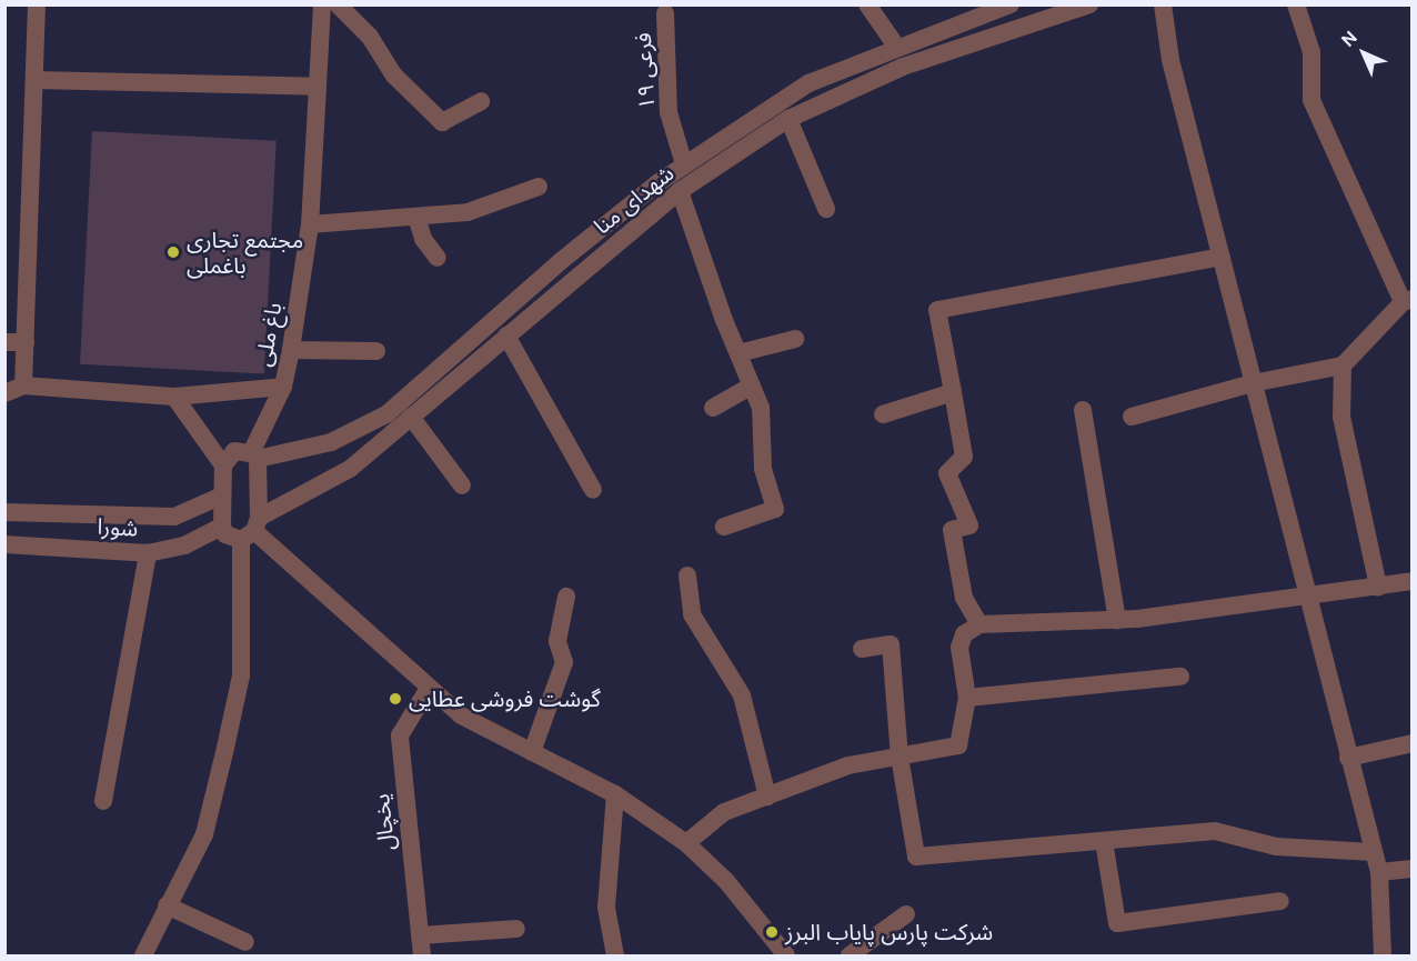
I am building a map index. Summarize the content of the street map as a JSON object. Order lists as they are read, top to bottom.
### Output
{
  "streets": {
    "street": [
      "فرعی ۱۹",
      "شهدای منا",
      "باغ ملی",
      "شورا",
      "یخچال"
    ]
  },
  "crossings": [
    ["فرعی ۱۹", "شهدای منا"]
  ],
  "places": ["مجتمع تجاری باغملی", "گوشت فروشی عطایی", "شرکت پارس پایاب البرز"],
  "north": "top left"
}
